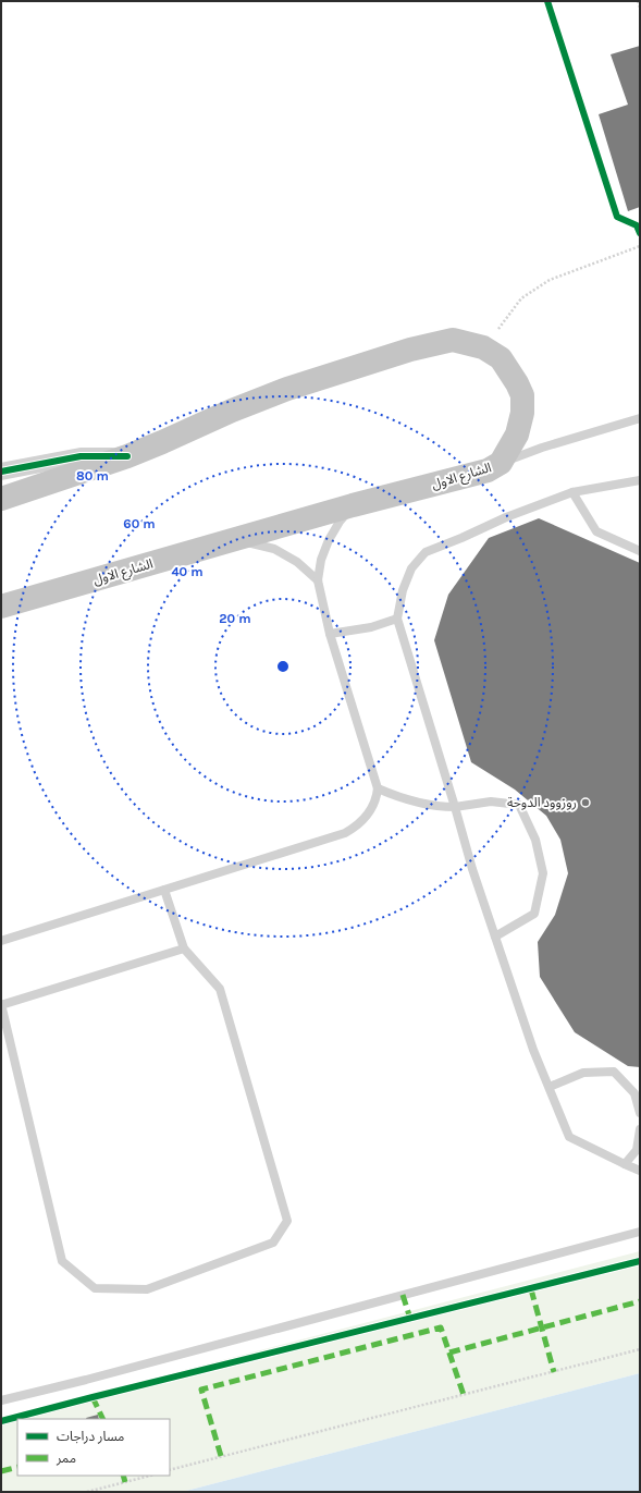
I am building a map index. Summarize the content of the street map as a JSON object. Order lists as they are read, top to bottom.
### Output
{
  "streets": {
    "main road": ["الشارع الاول"]
  },
  "places": ["روزوود الدوحة"],
  "legend": ["مسار دراجات", "ممر"],
  "rings": [
    "80 m",
    "60 m",
    "40 m",
    "20 m"
  ]
}
